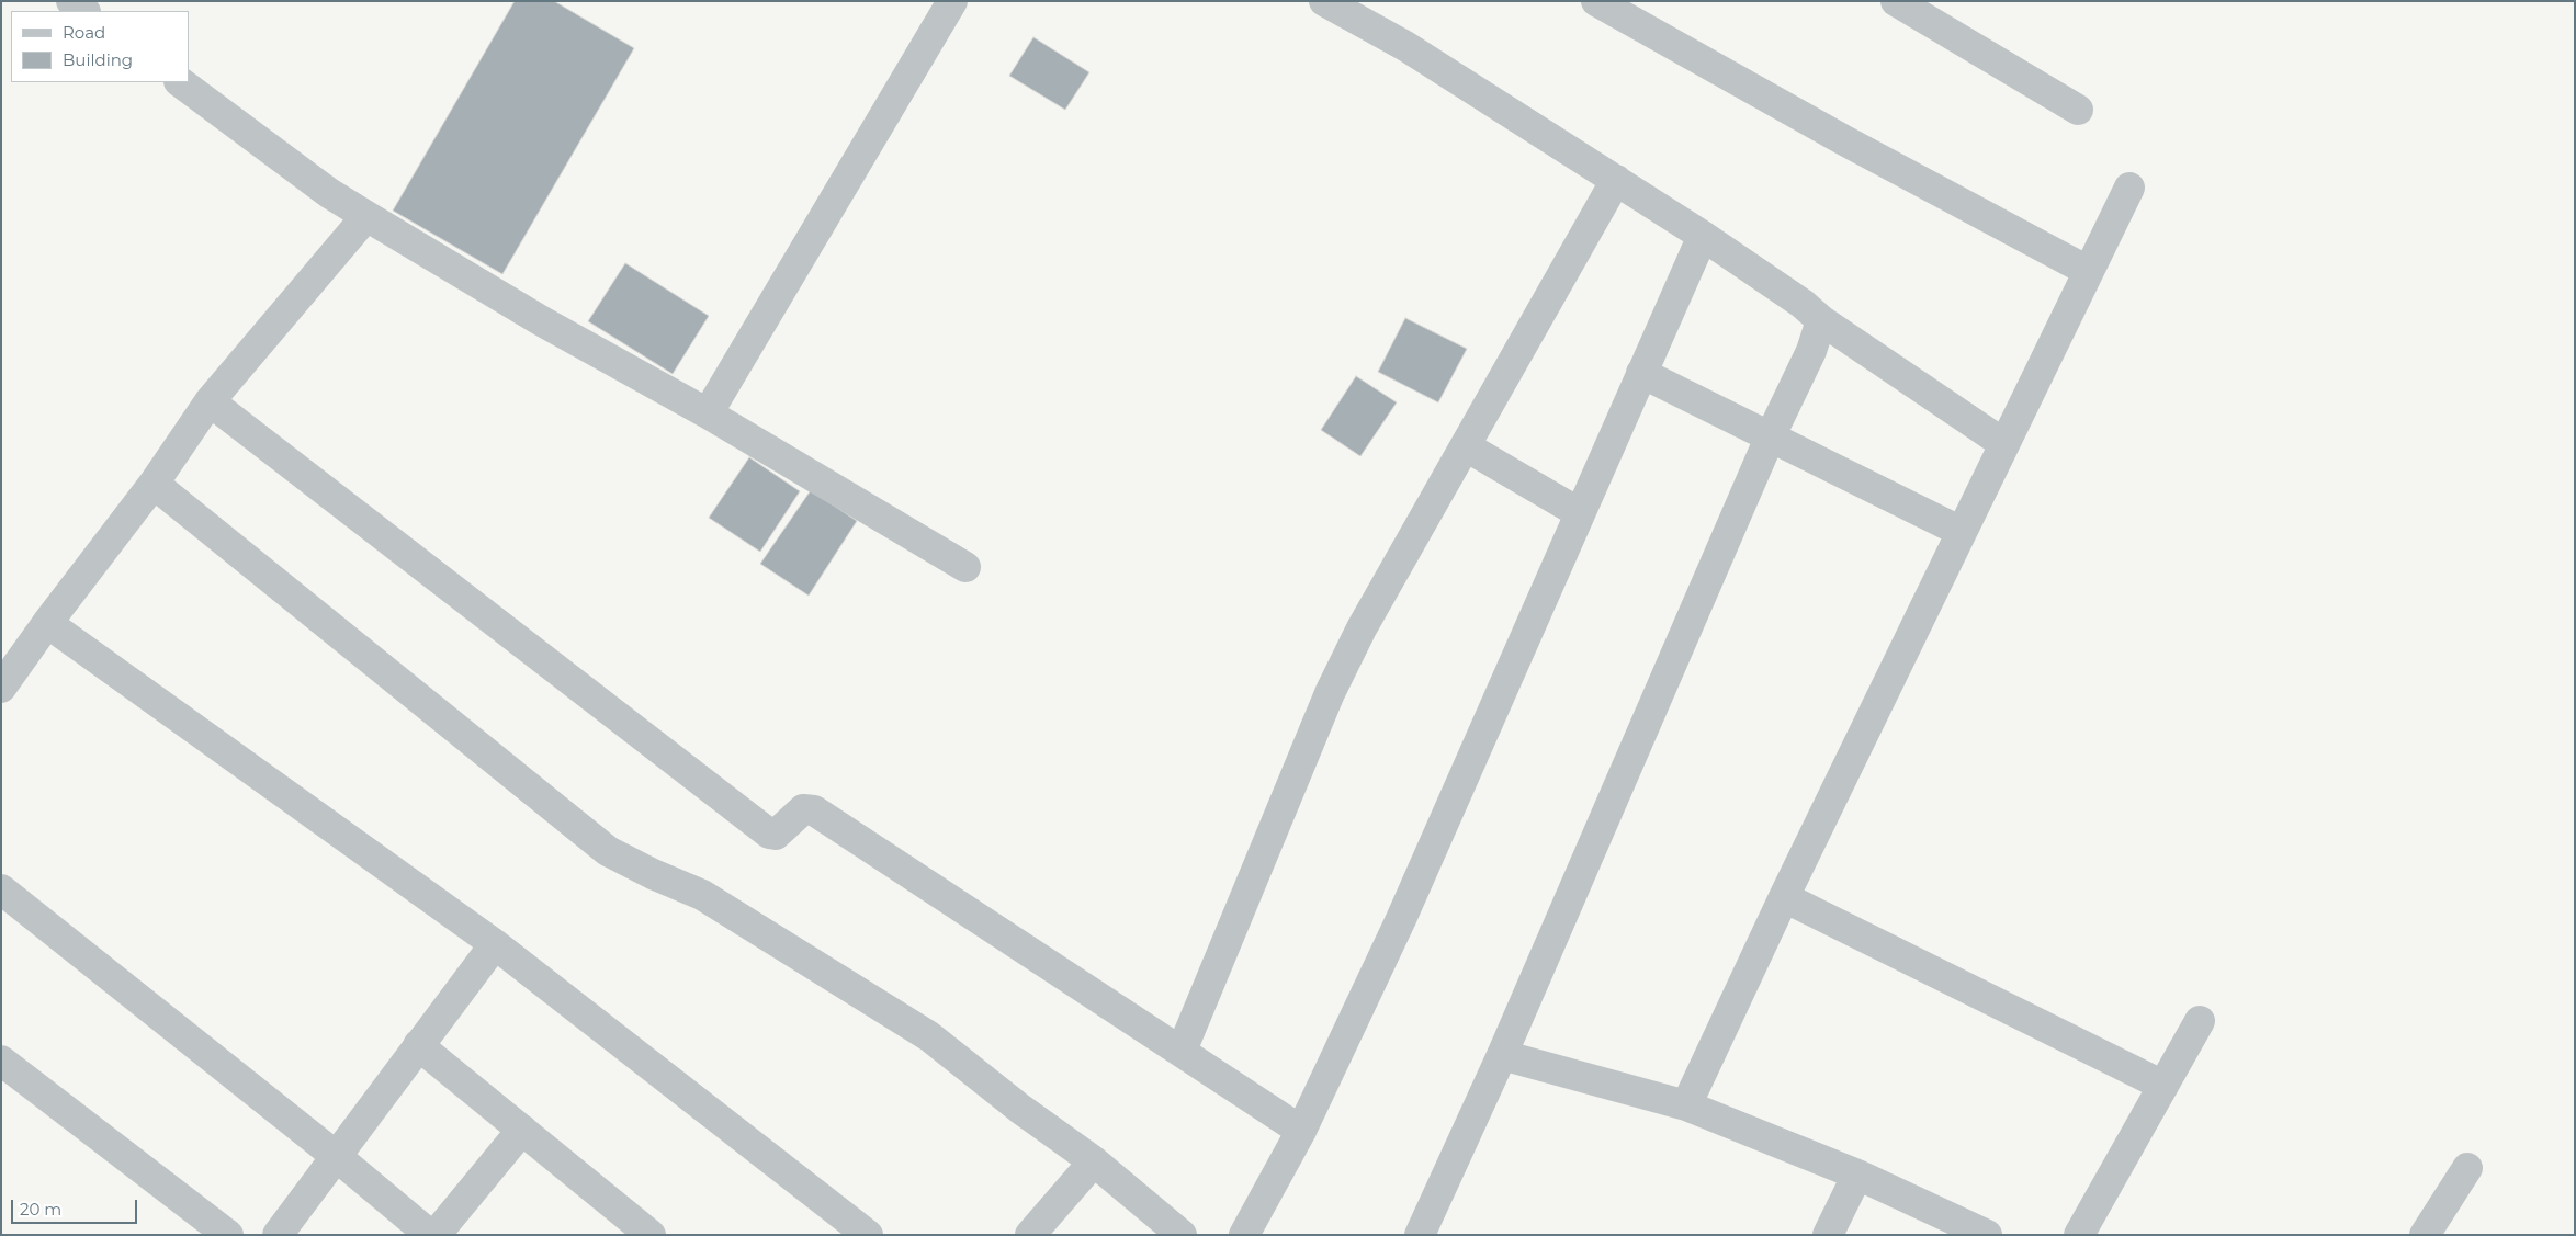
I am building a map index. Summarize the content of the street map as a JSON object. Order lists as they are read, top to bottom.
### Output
{
  "legend": ["Road", "Building"],
  "scale_bar": "20 m"
}
